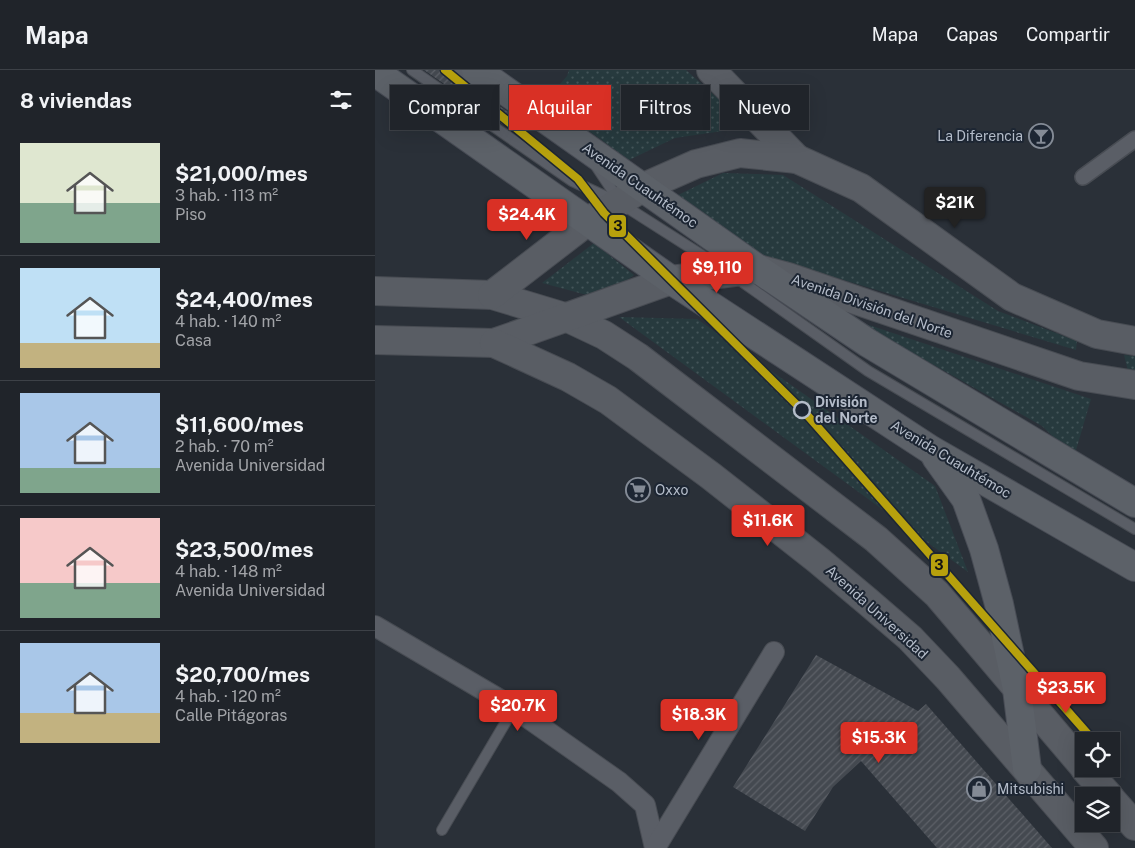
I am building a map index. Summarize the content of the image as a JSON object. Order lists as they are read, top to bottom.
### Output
{
  "streets": {
    "main road": ["Avenida Cuauhtémoc", "Avenida División del Norte", "Avenida Universidad"]
  },
  "crossings": [
    ["Avenida Cuauhtémoc", "Avenida División del Norte"],
    ["Avenida División del Norte", "Avenida Universidad"]
  ],
  "places": {
    "bar": ["La Diferencia"],
    "other": ["División del Norte"],
    "supermarket": ["Oxxo"],
    "shop": ["Mitsubishi"]
  },
  "lines": ["metro line 3"],
  "page": {
    "header": "Mapa",
    "nav": ["Mapa", "Capas", "Compartir"],
    "heading": "8 viviendas",
    "chip": [
      "Comprar",
      "Alquilar",
      "Filtros",
      "Nuevo"
    ],
    "list": [
      {
        "name": "$21,000/mes",
        "note": "3 hab. · 113 m² · Piso"
      },
      {
        "name": "$24,400/mes",
        "note": "4 hab. · 140 m² · Casa"
      },
      {
        "name": "$11,600/mes",
        "note": "2 hab. · 70 m² · Avenida Universidad"
      },
      {
        "name": "$23,500/mes",
        "note": "4 hab. · 148 m² · Avenida Universidad"
      },
      {
        "name": "$20,700/mes",
        "note": "4 hab. · 120 m² · Calle Pitágoras"
      }
    ],
    "price": [
      "$21K",
      "$24.4K",
      "$9,110",
      "$11.6K",
      "$23.5K",
      "$20.7K",
      "$18.3K",
      "$15.3K"
    ]
  }
}
